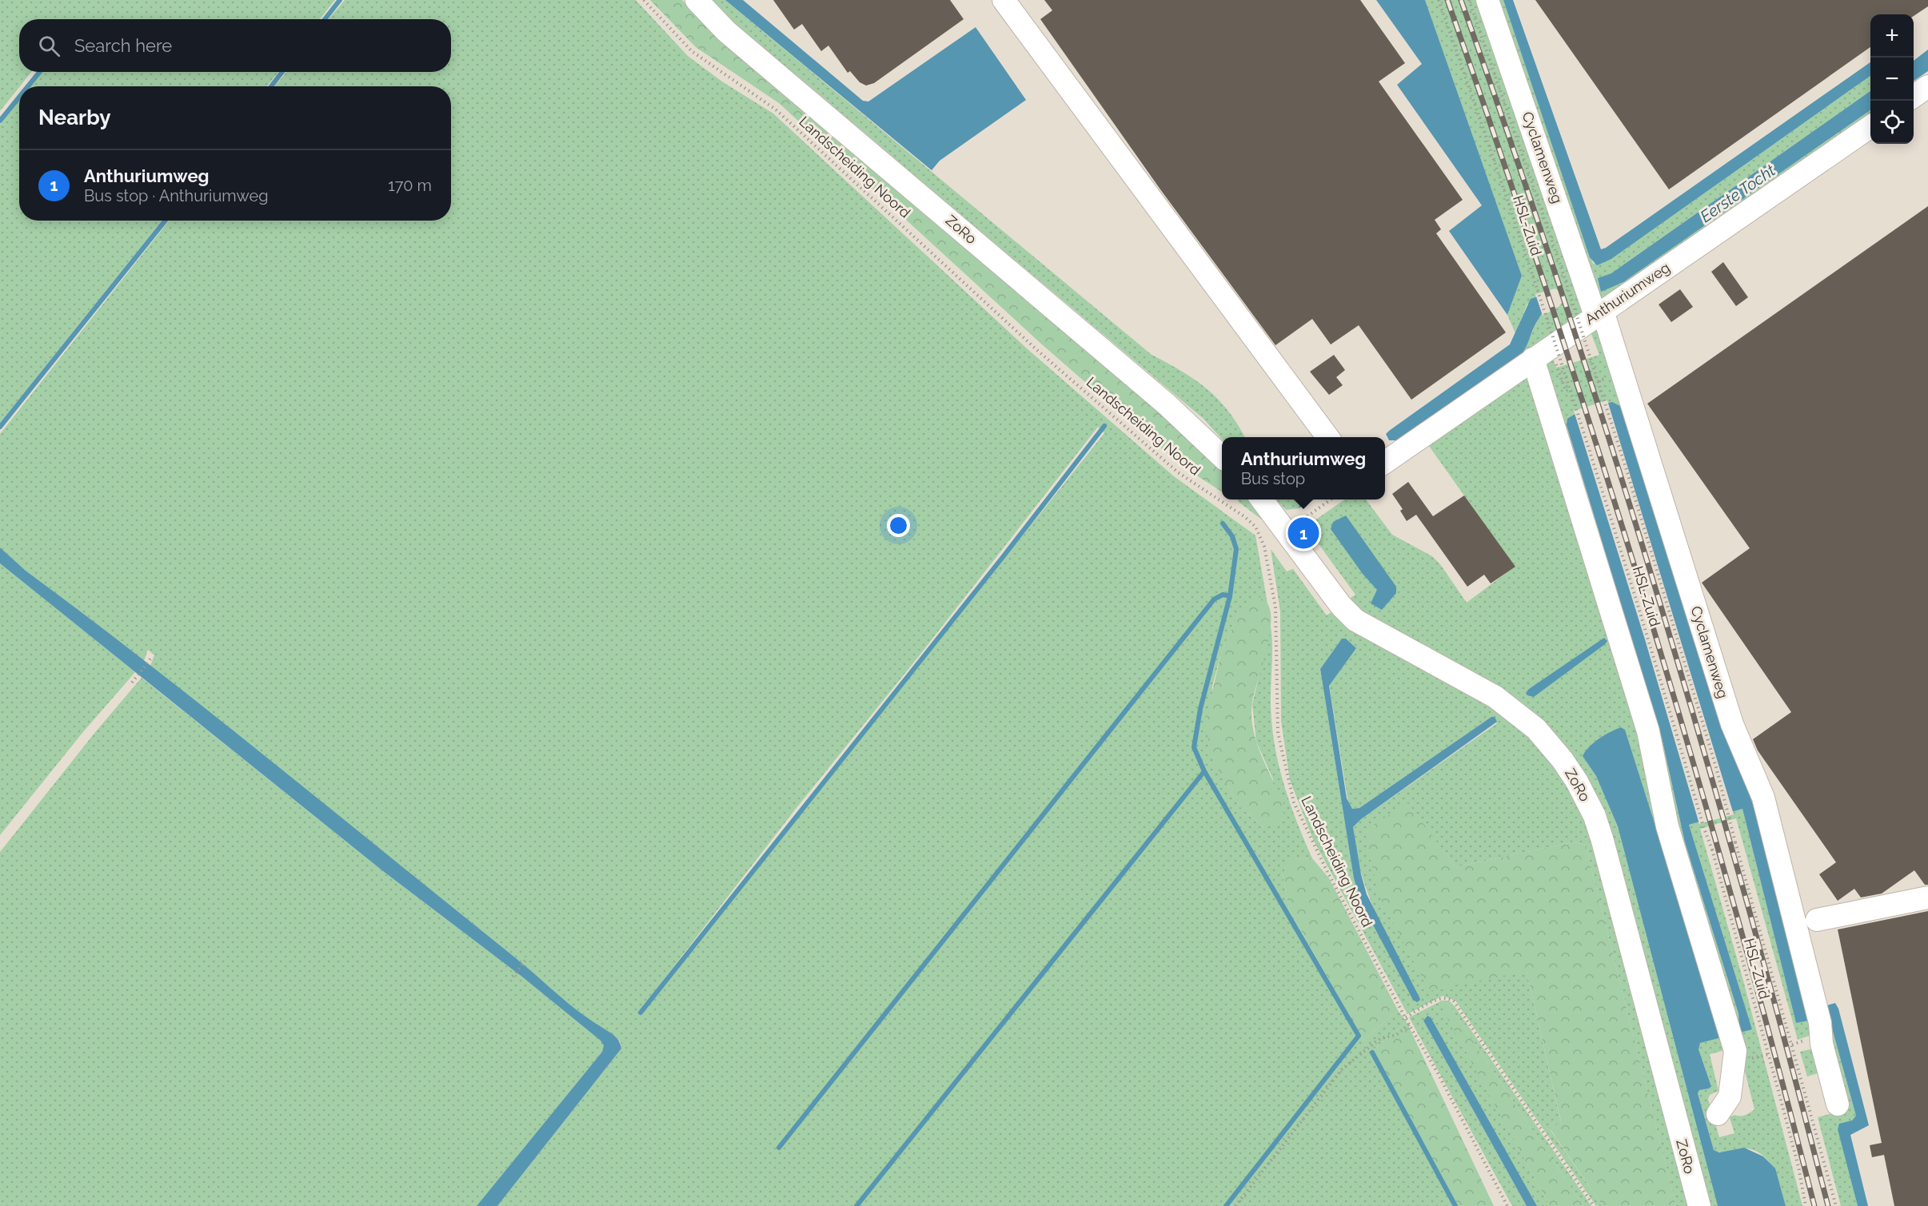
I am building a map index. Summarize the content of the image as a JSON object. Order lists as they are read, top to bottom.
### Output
{
  "streets": {
    "street": ["Cyclamenweg", "ZoRo", "Anthuriumweg"],
    "path": ["Landscheiding Noord", "HSL-Zuid"]
  },
  "crossings": [
    ["Cyclamenweg", "Anthuriumweg"]
  ],
  "water": ["Eerste Tocht"],
  "page": {
    "map_buttons": ["+", "−"],
    "search": "Search here",
    "heading": "Nearby",
    "list": [
      {
        "mark": "1",
        "name": "Anthuriumweg",
        "note": "Bus stop · Anthuriumweg",
        "value": "170 m"
      }
    ],
    "popup": ["Anthuriumweg", "Bus stop"],
    "pins": "1"
  }
}
